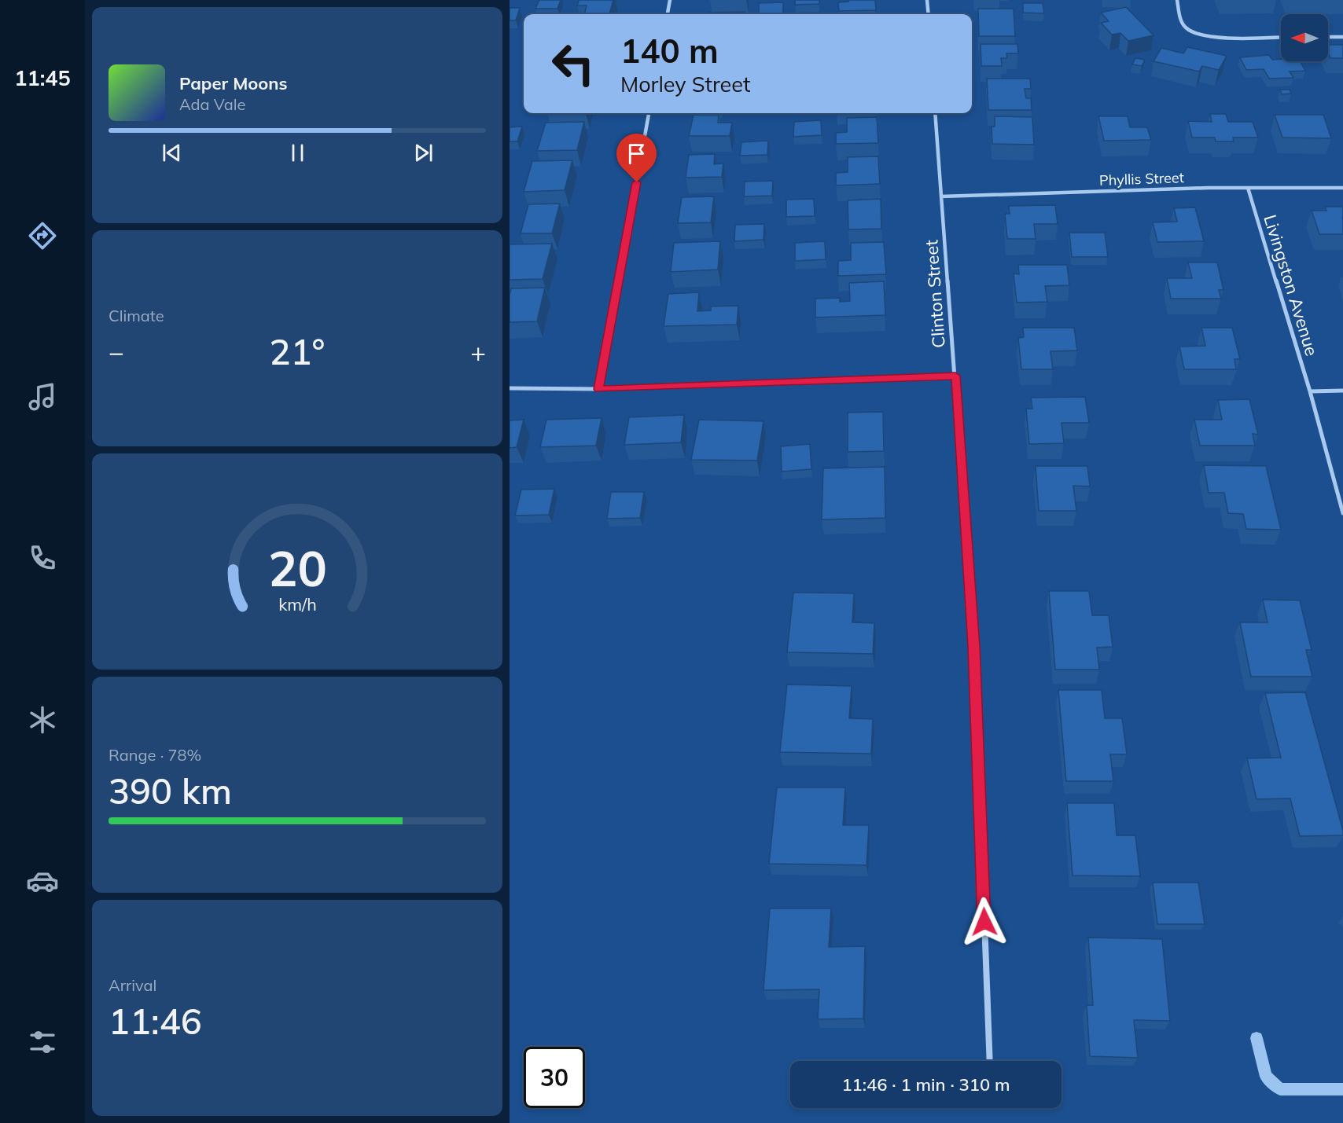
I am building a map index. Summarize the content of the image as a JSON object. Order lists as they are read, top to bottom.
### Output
{
  "streets": {
    "street": ["Phyllis Street", "Livingston Avenue", "Clinton Street"]
  },
  "crossings": [
    ["Phyllis Street", "Livingston Avenue"],
    ["Phyllis Street", "Clinton Street"]
  ],
  "north": "left",
  "page": {
    "tabs": "11:45",
    "turn": ["140 m", "Morley Street"],
    "song": ["Paper Moons", "Ada Vale"],
    "tile": [
      "Climate",
      ["Range · 78%", "390 km"],
      ["Arrival", "11:46"]
    ],
    "heat": ["−", "21°", "+"],
    "limit": "30",
    "trip": "11:46 · 1 min · 310 m",
    "gauge": ["20", "km/h"]
  }
}
